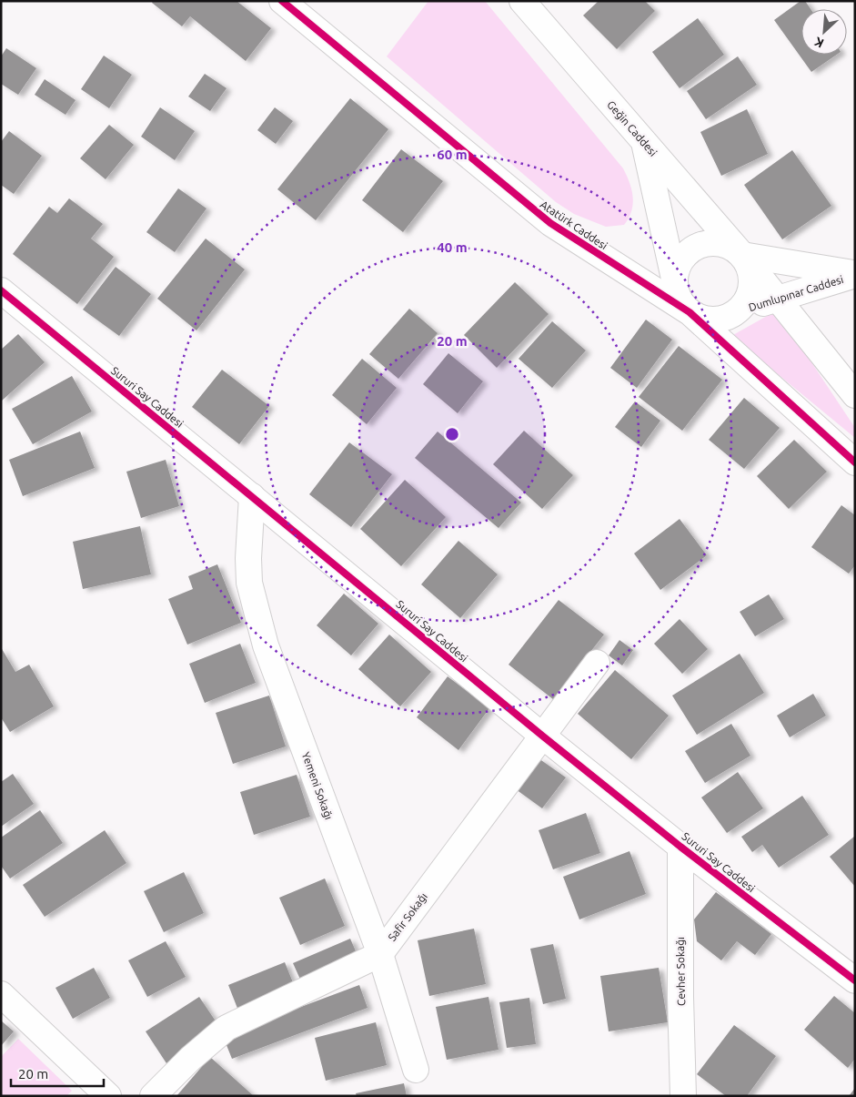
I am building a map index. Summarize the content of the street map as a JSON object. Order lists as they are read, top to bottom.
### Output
{
  "streets": {
    "street": [
      "Geğin Caddesi",
      "Atatürk Caddesi",
      "Dumlupınar Caddesi",
      "Sururi Say Caddesi",
      "Yemeni Sokağı",
      "Safir Sokağı",
      "Cevher Sokağı"
    ]
  },
  "crossings": [
    ["Geğin Caddesi", "Atatürk Caddesi"],
    ["Geğin Caddesi", "Dumlupınar Caddesi"],
    ["Atatürk Caddesi", "Dumlupınar Caddesi"],
    ["Sururi Say Caddesi", "Yemeni Sokağı"],
    ["Sururi Say Caddesi", "Safir Sokağı"],
    ["Sururi Say Caddesi", "Cevher Sokağı"],
    ["Yemeni Sokağı", "Safir Sokağı"]
  ],
  "scale_bar": "20 m",
  "north": "bottom left",
  "rings": ["60 m", "40 m", "20 m"]
}
